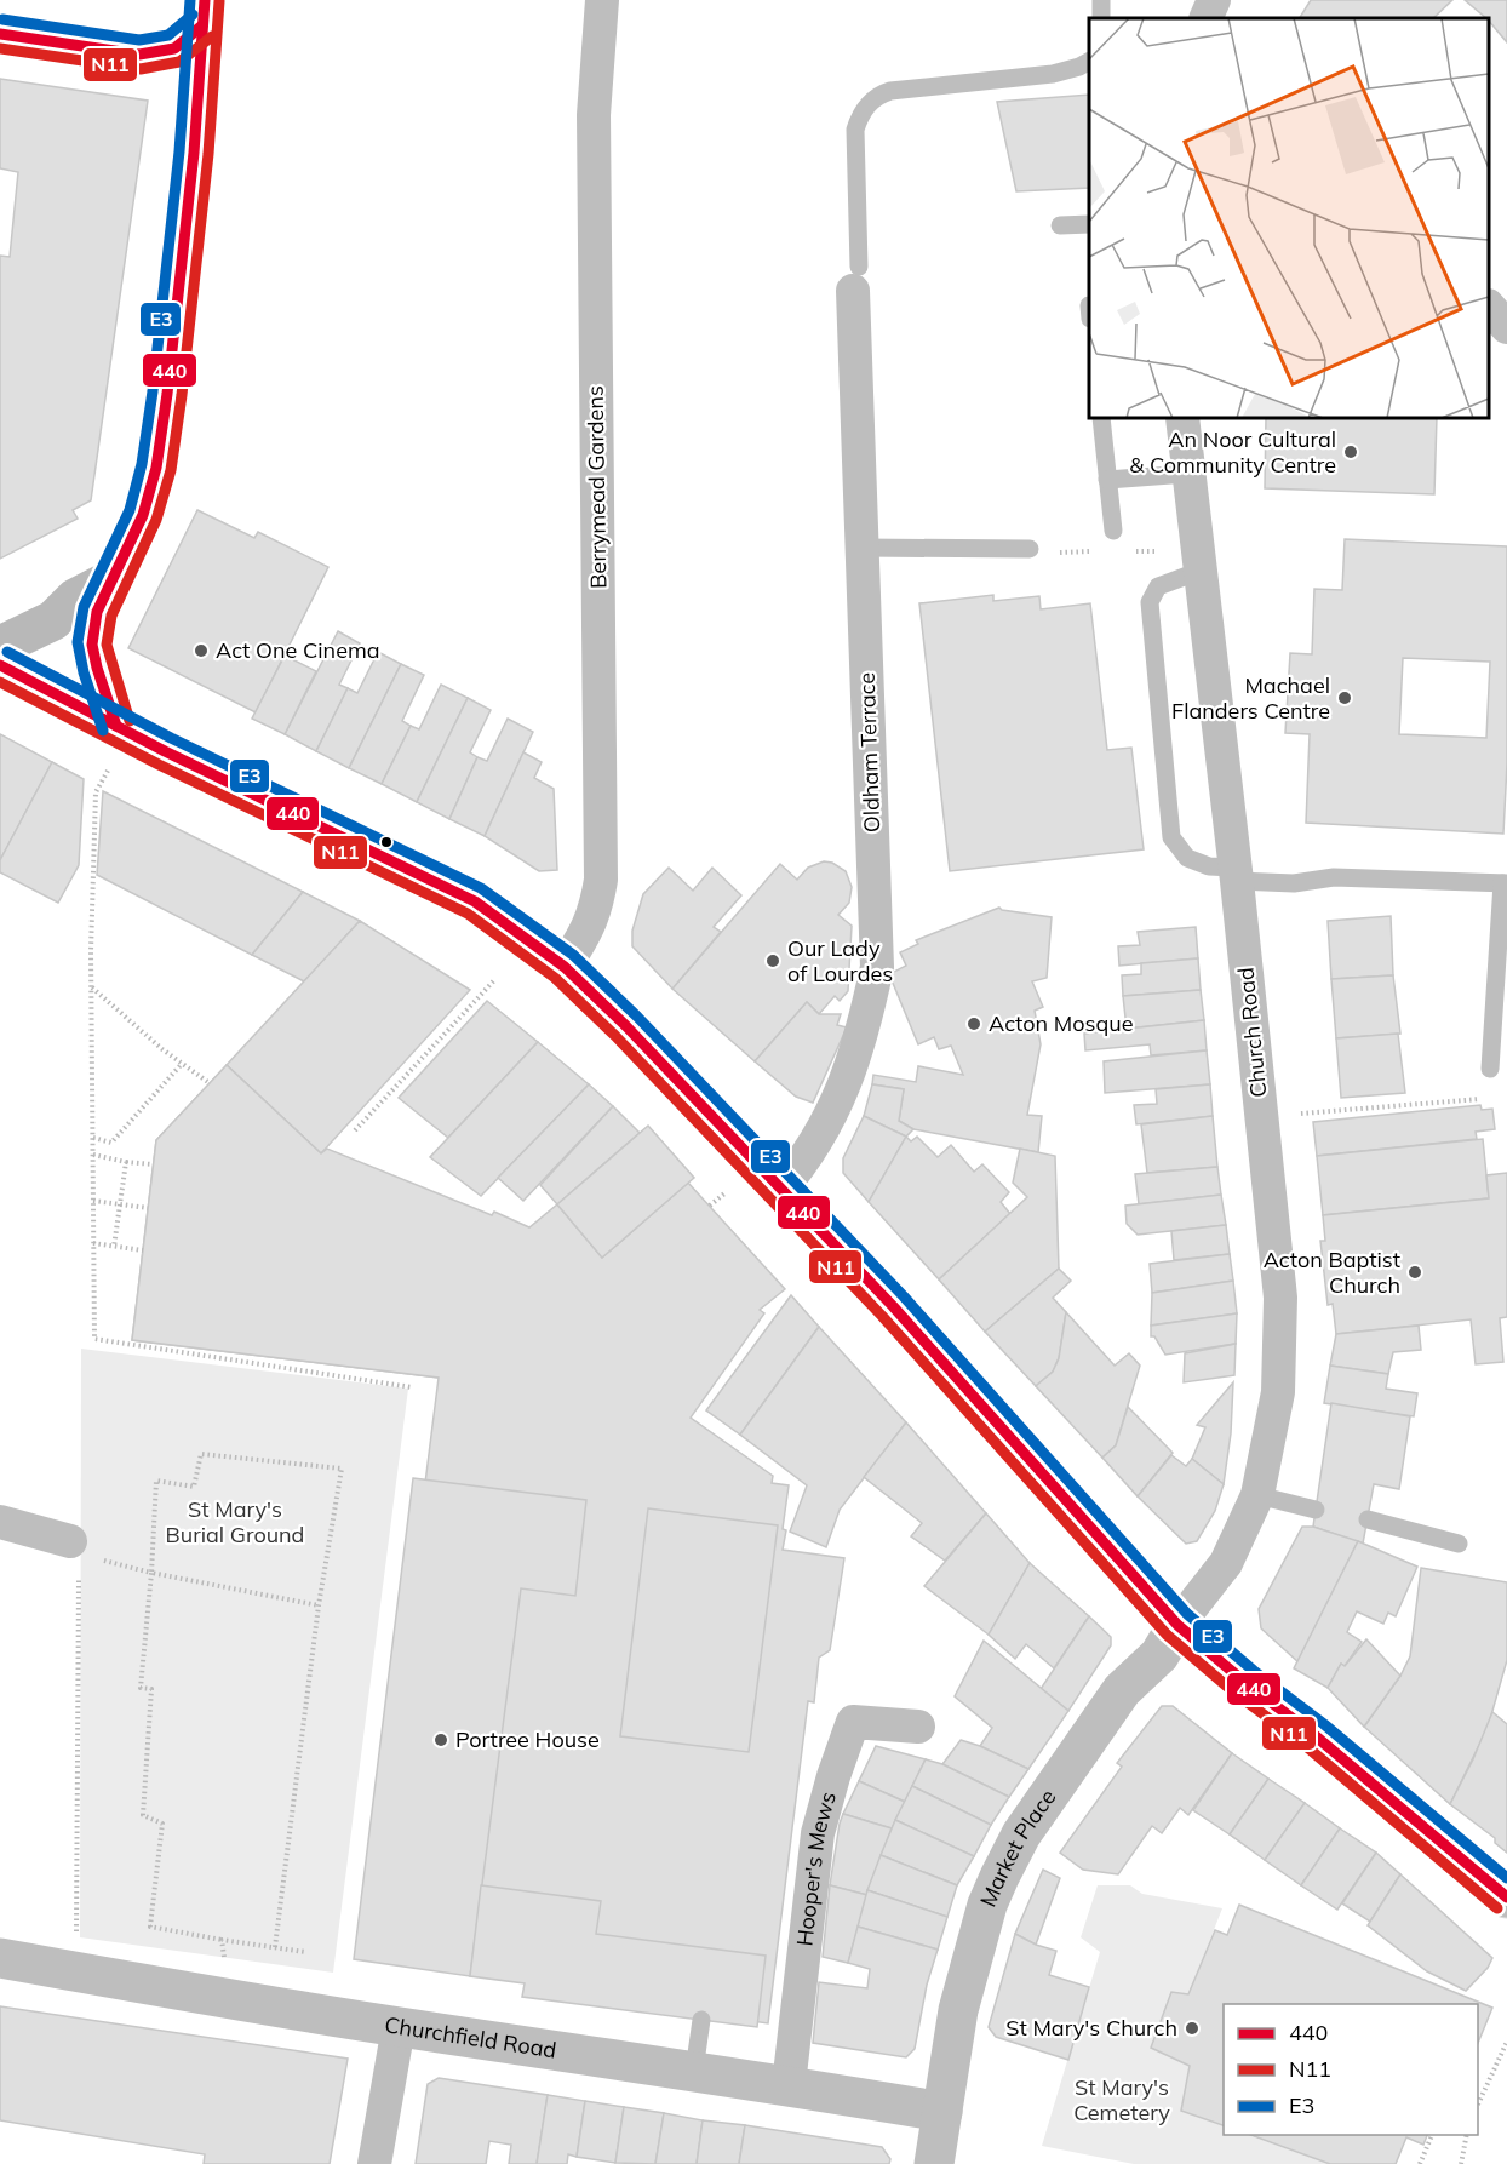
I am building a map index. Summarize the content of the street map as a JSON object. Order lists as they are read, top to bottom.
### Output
{
  "streets": {
    "main road": ["Market Place", "Churchfield Road"],
    "street": [
      "Berrymead Gardens",
      "Oldham Terrace",
      "Church Road",
      "Hooper's Mews"
    ]
  },
  "crossings": [
    ["Church Road", "Market Place"],
    ["Market Place", "Churchfield Road"],
    ["Hooper's Mews", "Churchfield Road"]
  ],
  "parks": ["St Mary's Burial Ground", "St Mary's Cemetery"],
  "places": [
    "An Noor Cultural & Community Centre",
    "Act One Cinema",
    "Machael Flanders Centre",
    "Our Lady of Lourdes",
    "Acton Mosque",
    "Acton Baptist Church",
    "Portree House",
    "St Mary's Church"
  ],
  "lines": ["transit line 440", "transit line E3", "transit line N11"],
  "legend": ["440", "N11", "E3"]
}
